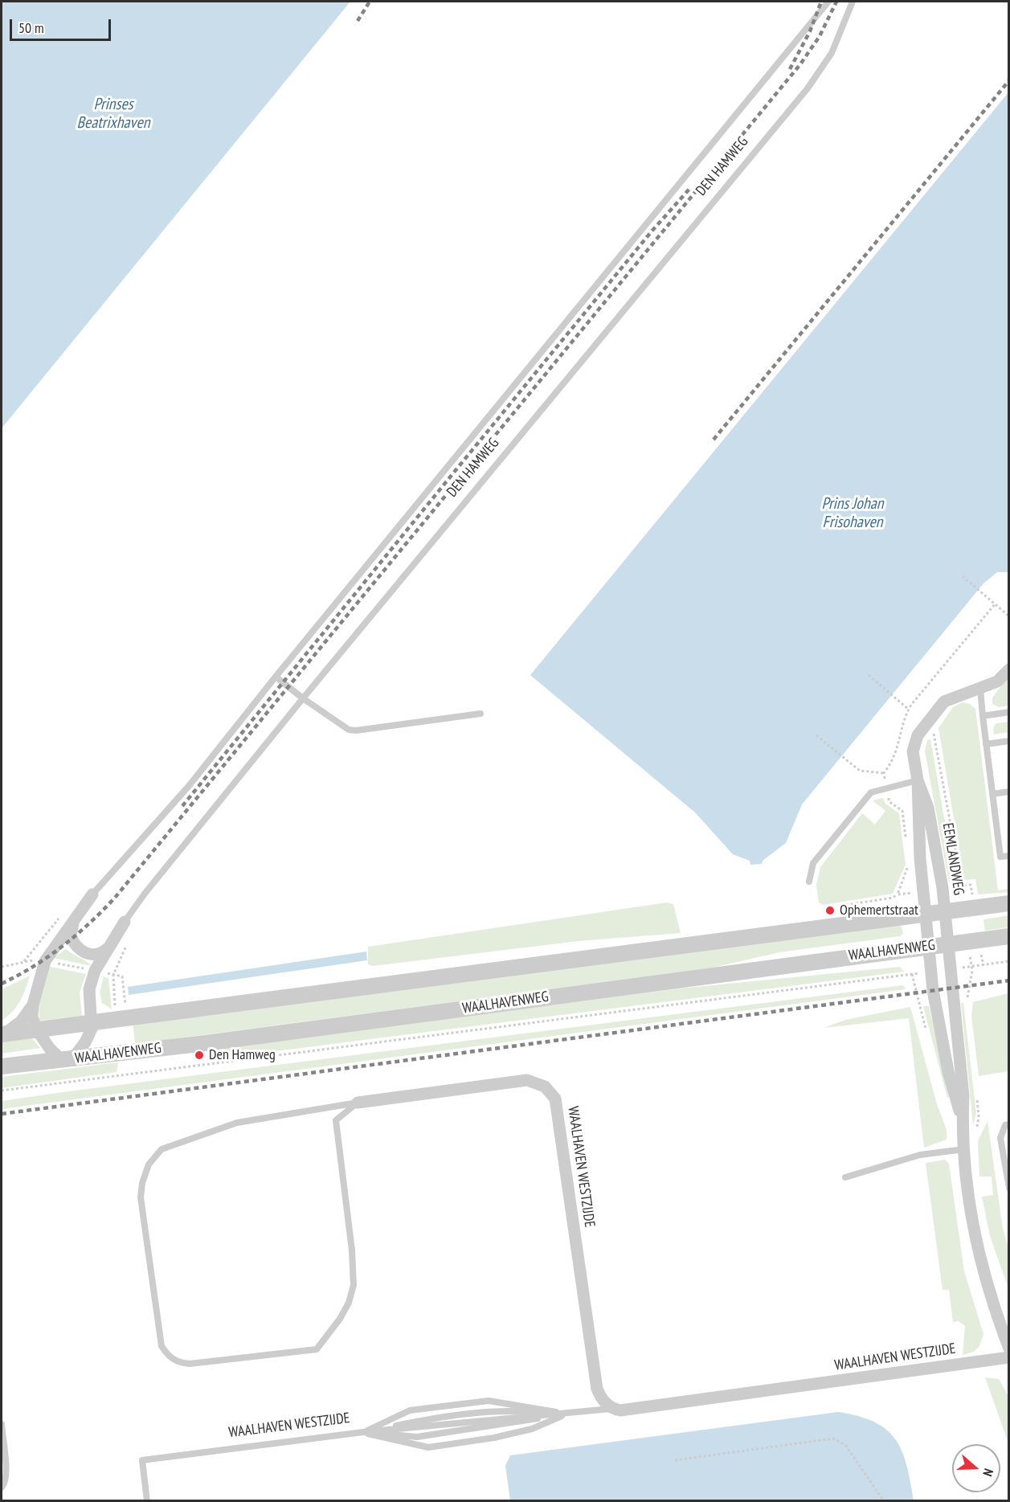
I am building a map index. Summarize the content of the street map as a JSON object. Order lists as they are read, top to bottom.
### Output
{
  "streets": {
    "street": [
      "DEN HAMWEG",
      "EEMLANDWEG",
      "WAALHAVENWEG",
      "WAALHAVEN WESTZIJDE"
    ]
  },
  "crossings": [
    ["DEN HAMWEG", "WAALHAVENWEG"],
    ["EEMLANDWEG", "WAALHAVENWEG"]
  ],
  "water": ["Prinses Beatrixhaven", "Prins Johan Frisohaven"],
  "places": ["Ophemertstraat", "Den Hamweg"],
  "scale_bar": "50 m",
  "north": "right"
}
